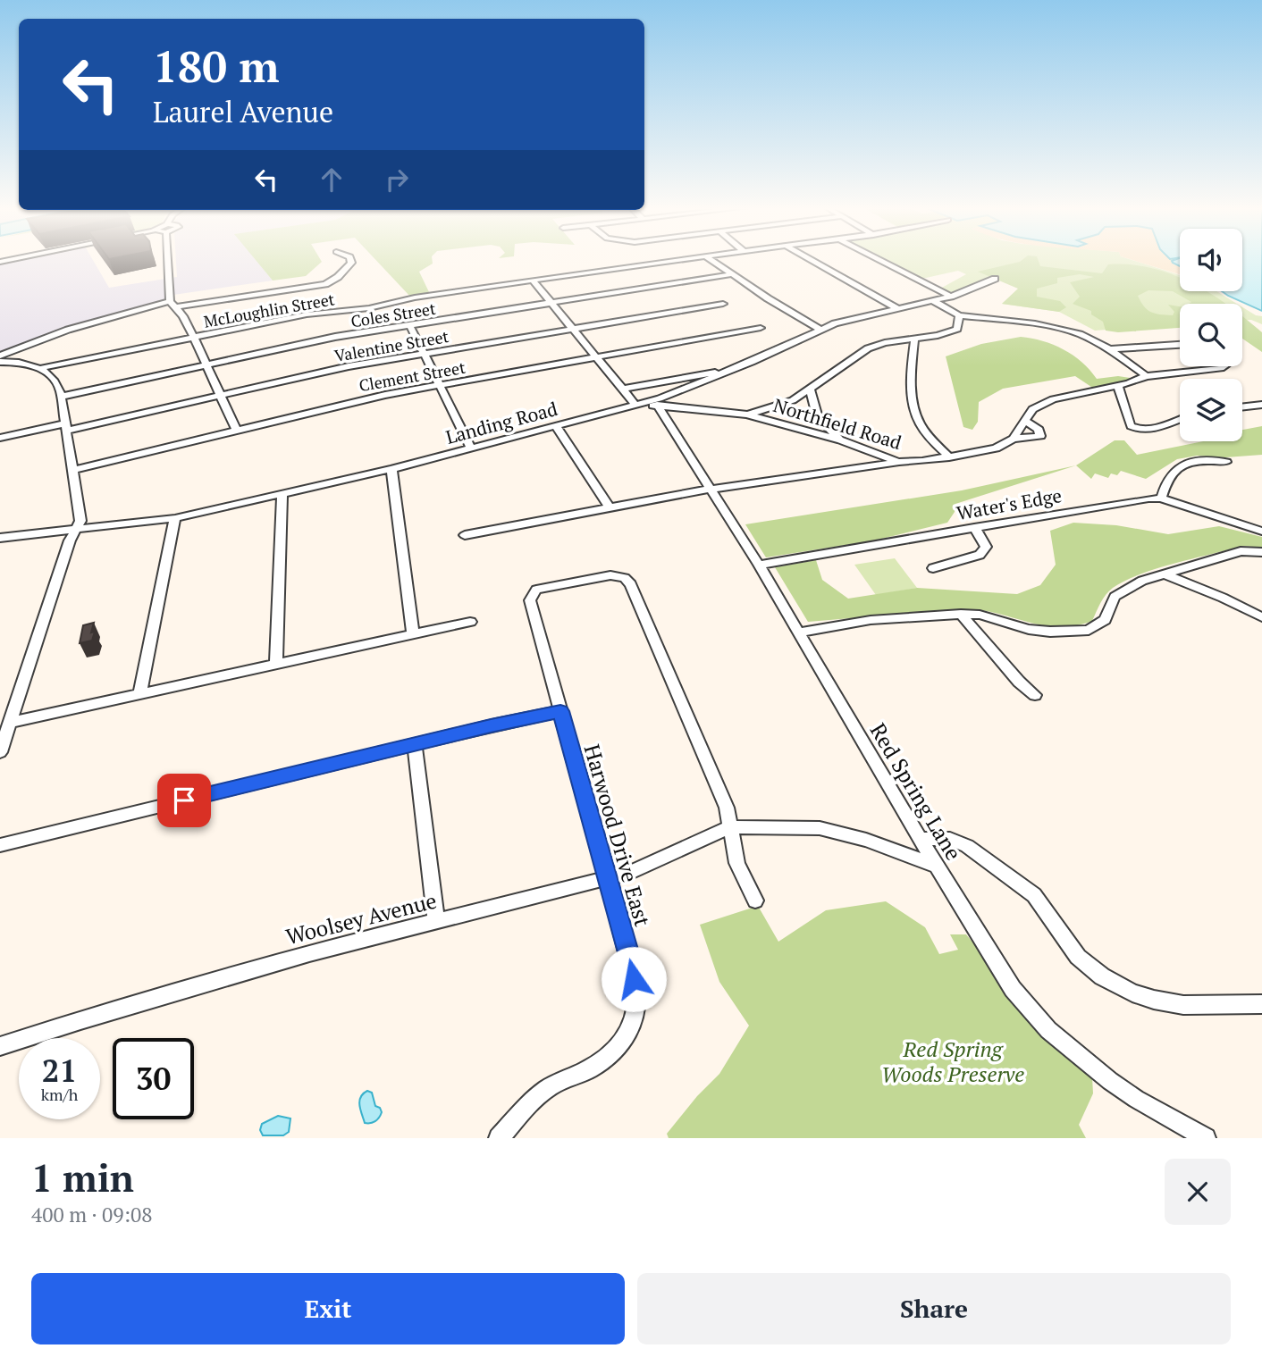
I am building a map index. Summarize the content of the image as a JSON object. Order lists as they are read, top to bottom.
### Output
{
  "streets": {
    "street": [
      "McLoughlin Street",
      "Coles Street",
      "Valentine Street",
      "Clement Street",
      "Landing Road",
      "Northfield Road",
      "Water's Edge",
      "Red Spring Lane",
      "Harwood Drive East",
      "Woolsey Avenue"
    ]
  },
  "crossings": [
    ["Landing Road", "Northfield Road"],
    ["Northfield Road", "Red Spring Lane"],
    ["Water's Edge", "Red Spring Lane"],
    ["Red Spring Lane", "Woolsey Avenue"],
    ["Harwood Drive East", "Woolsey Avenue"]
  ],
  "parks": ["Red Spring Woods Preserve"],
  "page": {
    "turn": ["180 m", "Laurel Avenue"],
    "speed": "21 km/h",
    "limit": "30",
    "heading": ["1 min", "400 m · 09:08"],
    "buttons": ["Exit", "Share"]
  }
}
